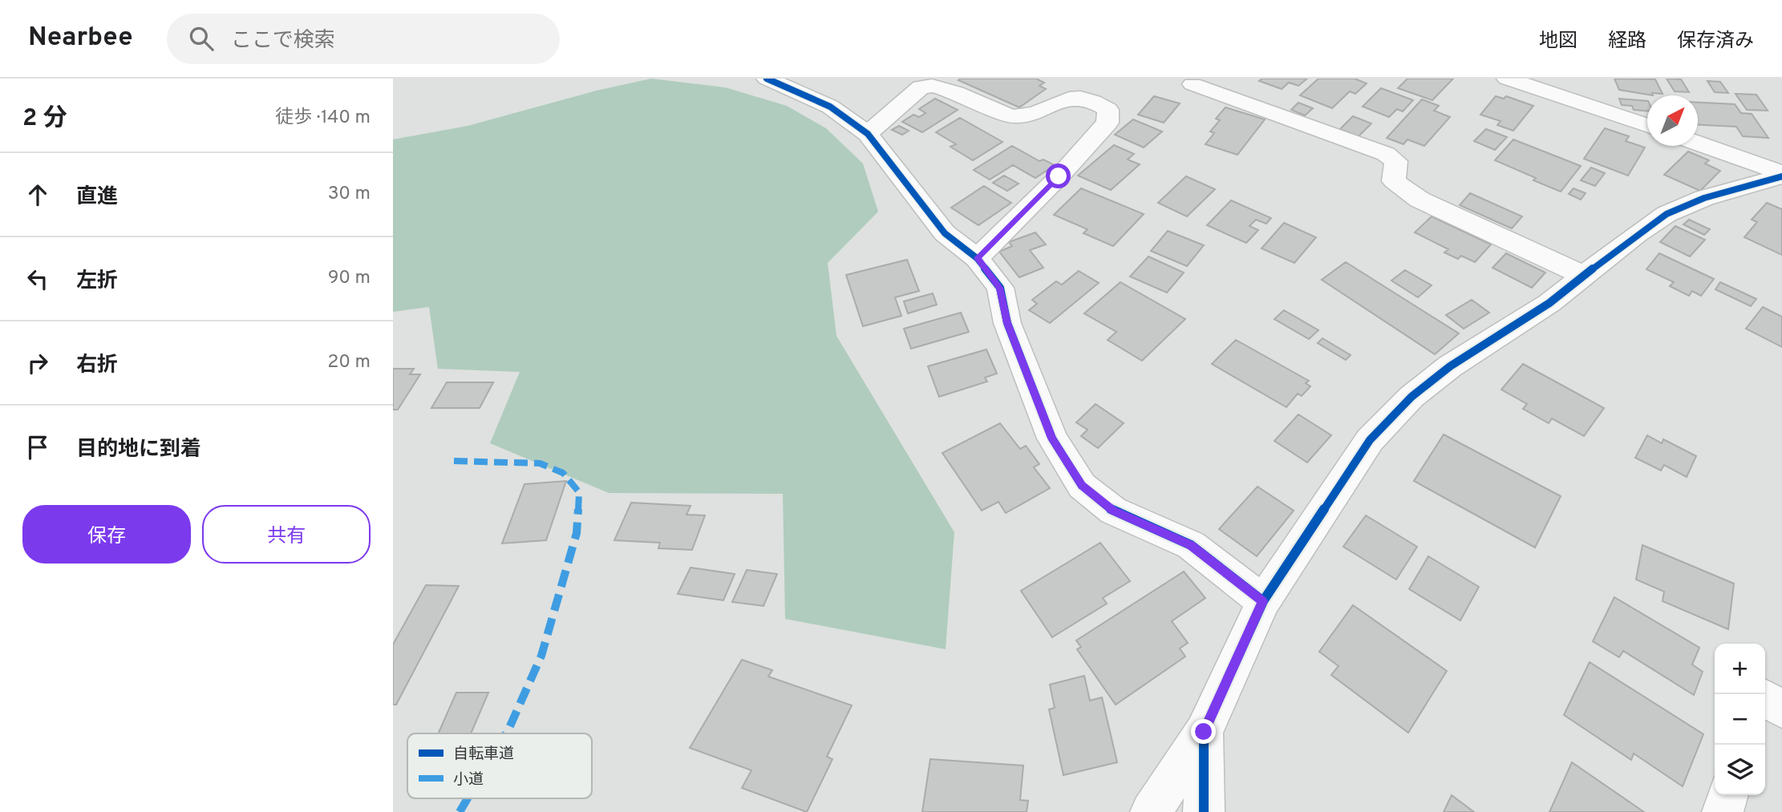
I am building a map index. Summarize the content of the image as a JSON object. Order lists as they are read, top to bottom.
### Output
{
  "legend": ["自転車道", "小道"],
  "north": "top right",
  "page": {
    "header": "Nearbee",
    "search": "ここで検索",
    "nav": ["地図", "経路", "保存済み"],
    "heading": ["2 分", "徒歩 · 140 m"],
    "list": [
      ["直進", "30 m"],
      ["左折", "90 m"],
      ["右折", "20 m"],
      "目的地に到着"
    ],
    "buttons": ["保存", "共有"],
    "map_buttons": ["+", "−"]
  }
}
